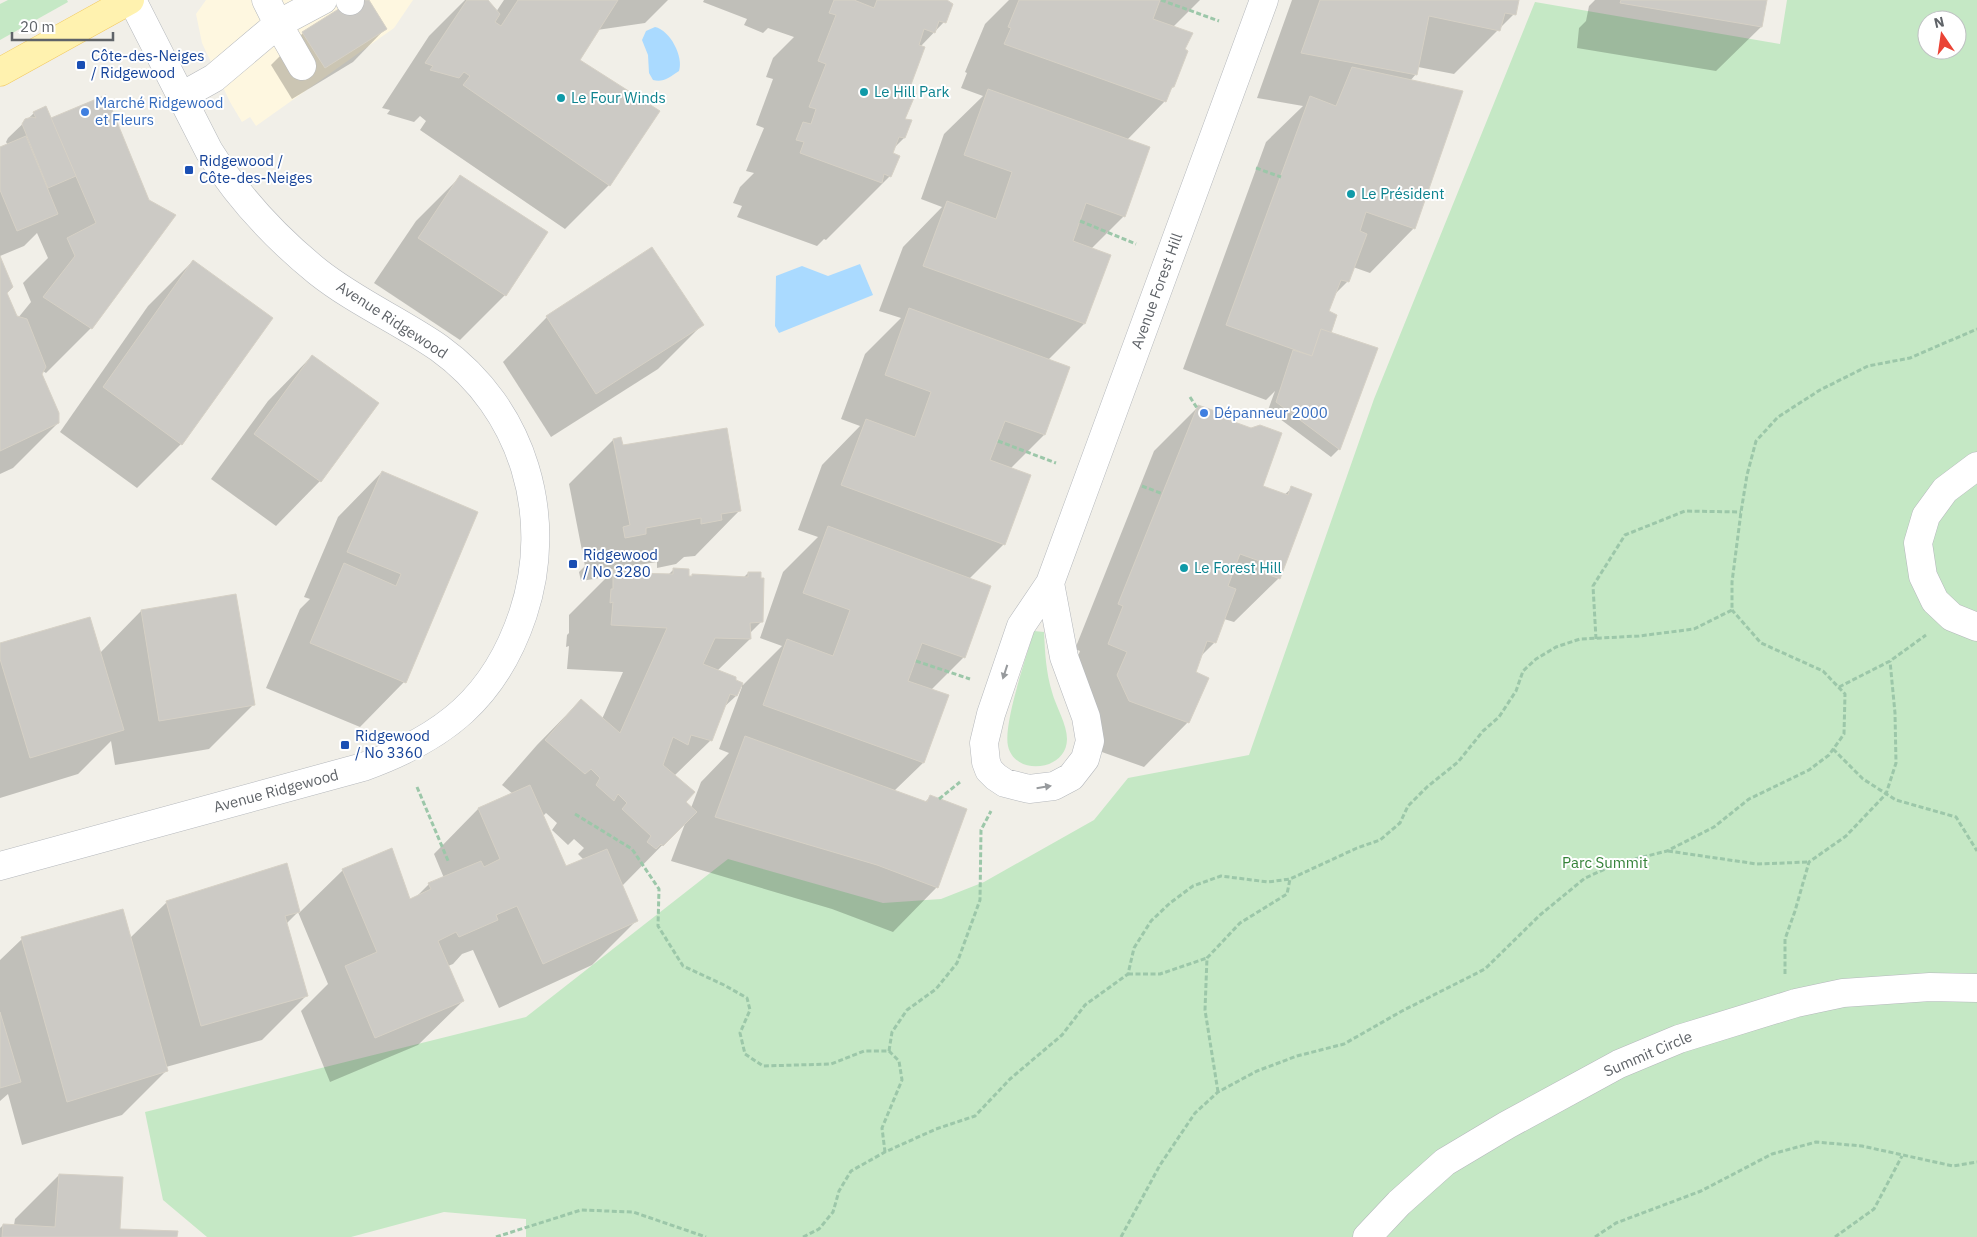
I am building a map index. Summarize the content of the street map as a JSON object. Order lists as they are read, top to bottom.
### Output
{
  "streets": {
    "street": ["Avenue Forest Hill", "Avenue Ridgewood", "Summit Circle"]
  },
  "parks": ["Parc Summit"],
  "places": {
    "transit": [
      "Côte-des-Neiges / Ridgewood",
      "Ridgewood / Côte-des-Neiges",
      "Ridgewood / No 3280",
      "Ridgewood / No 3360"
    ],
    "other": [
      "Le Hill Park",
      "Le Four Winds",
      "Marché Ridgewood et Fleurs",
      "Le Président",
      "Dépanneur 2000",
      "Le Forest Hill"
    ]
  },
  "scale_bar": "20 m",
  "north": "top"
}
